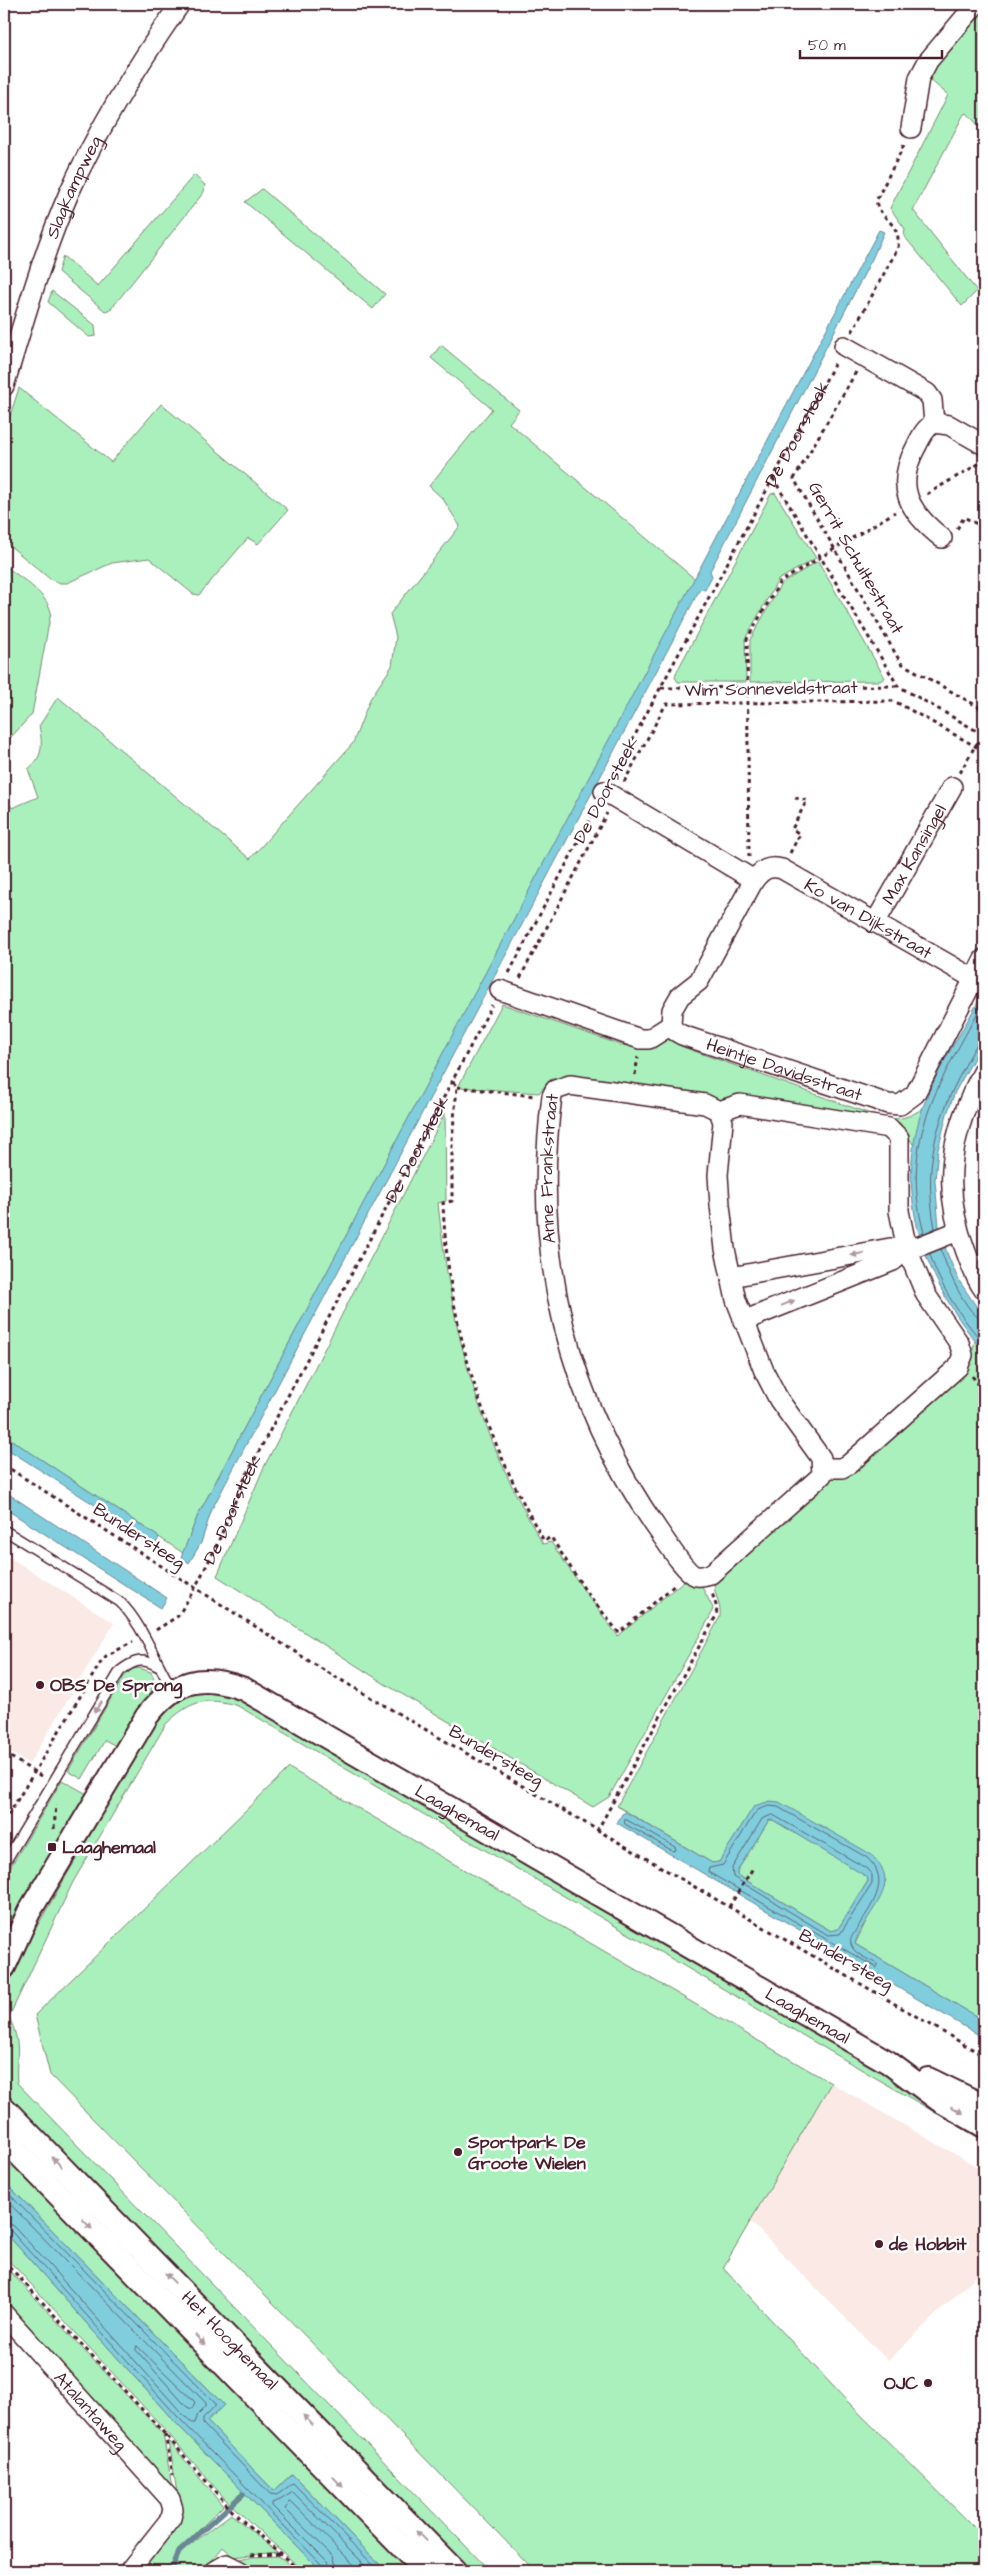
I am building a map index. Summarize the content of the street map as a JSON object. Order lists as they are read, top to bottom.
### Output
{
  "streets": {
    "street": [
      "Slagkampweg",
      "Max Kansingel",
      "Ko van Dijkstraat",
      "Heintje Davidsstraat",
      "Anne Frankstraat",
      "Laaghemaal",
      "Het Hooghemaal",
      "Atalantaweg"
    ],
    "path": [
      "De Doorsteek",
      "Gerrit Schultestraat",
      "Wim Sonneveldstraat",
      "Bundersteeg"
    ]
  },
  "crossings": [
    ["De Doorsteek", "Gerrit Schultestraat"],
    ["De Doorsteek", "Wim Sonneveldstraat"],
    ["De Doorsteek", "Bundersteeg"],
    ["Gerrit Schultestraat", "Wim Sonneveldstraat"],
    ["Max Kansingel", "Ko van Dijkstraat"],
    ["Ko van Dijkstraat", "Heintje Davidsstraat"]
  ],
  "places": {
    "other": [
      "OBS De Sprong",
      "Sportpark De Groote Wielen",
      "de Hobbit",
      "OJC"
    ],
    "transit": ["Laaghemaal"]
  },
  "scale_bar": "50 m"
}
